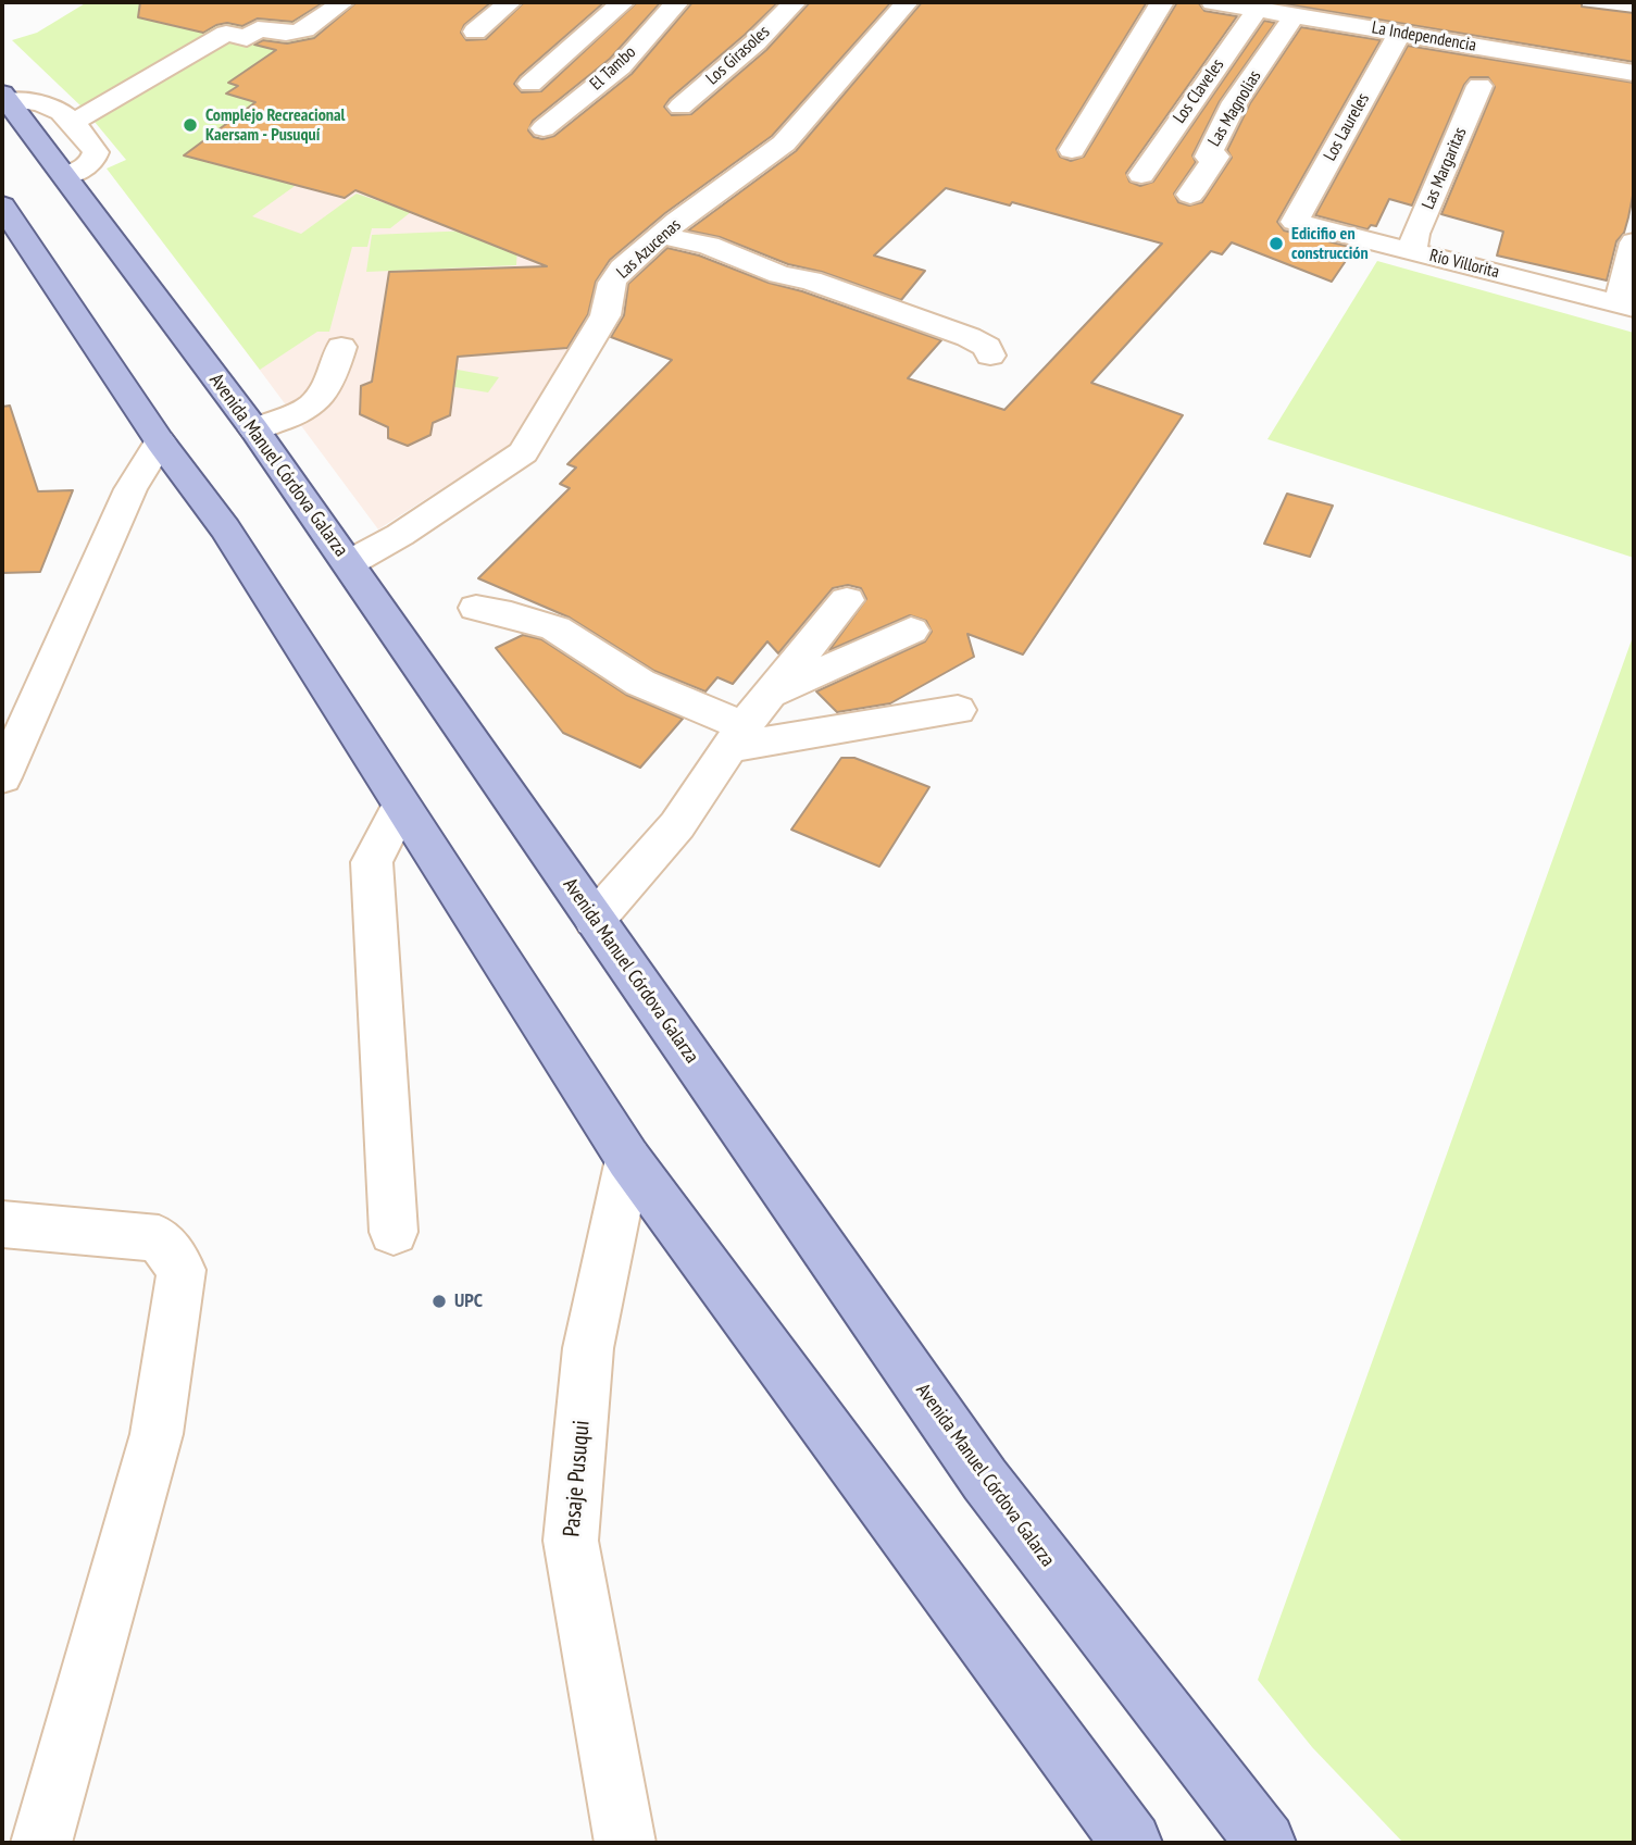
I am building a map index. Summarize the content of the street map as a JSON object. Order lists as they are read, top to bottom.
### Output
{
  "streets": {
    "main road": ["Avenida Manuel Córdova Galarza"],
    "street": [
      "La Independencia",
      "Los Girasoles",
      "El Tambo",
      "Los Claveles",
      "Las Magnolias",
      "Los Laureles",
      "Las Margaritas",
      "Las Azucenas",
      "Rio Villorita",
      "Pasaje Pusuqui"
    ]
  },
  "crossings": [
    ["La Independencia", "Los Claveles"],
    ["La Independencia", "Las Magnolias"],
    ["La Independencia", "Los Laureles"],
    ["Los Laureles", "Rio Villorita"],
    ["Las Margaritas", "Rio Villorita"],
    ["Las Azucenas", "Avenida Manuel Córdova Galarza"]
  ],
  "places": ["Complejo Recreacional Kaersam - Pusuquí", "Edicifio en construcción", "UPC"]
}
